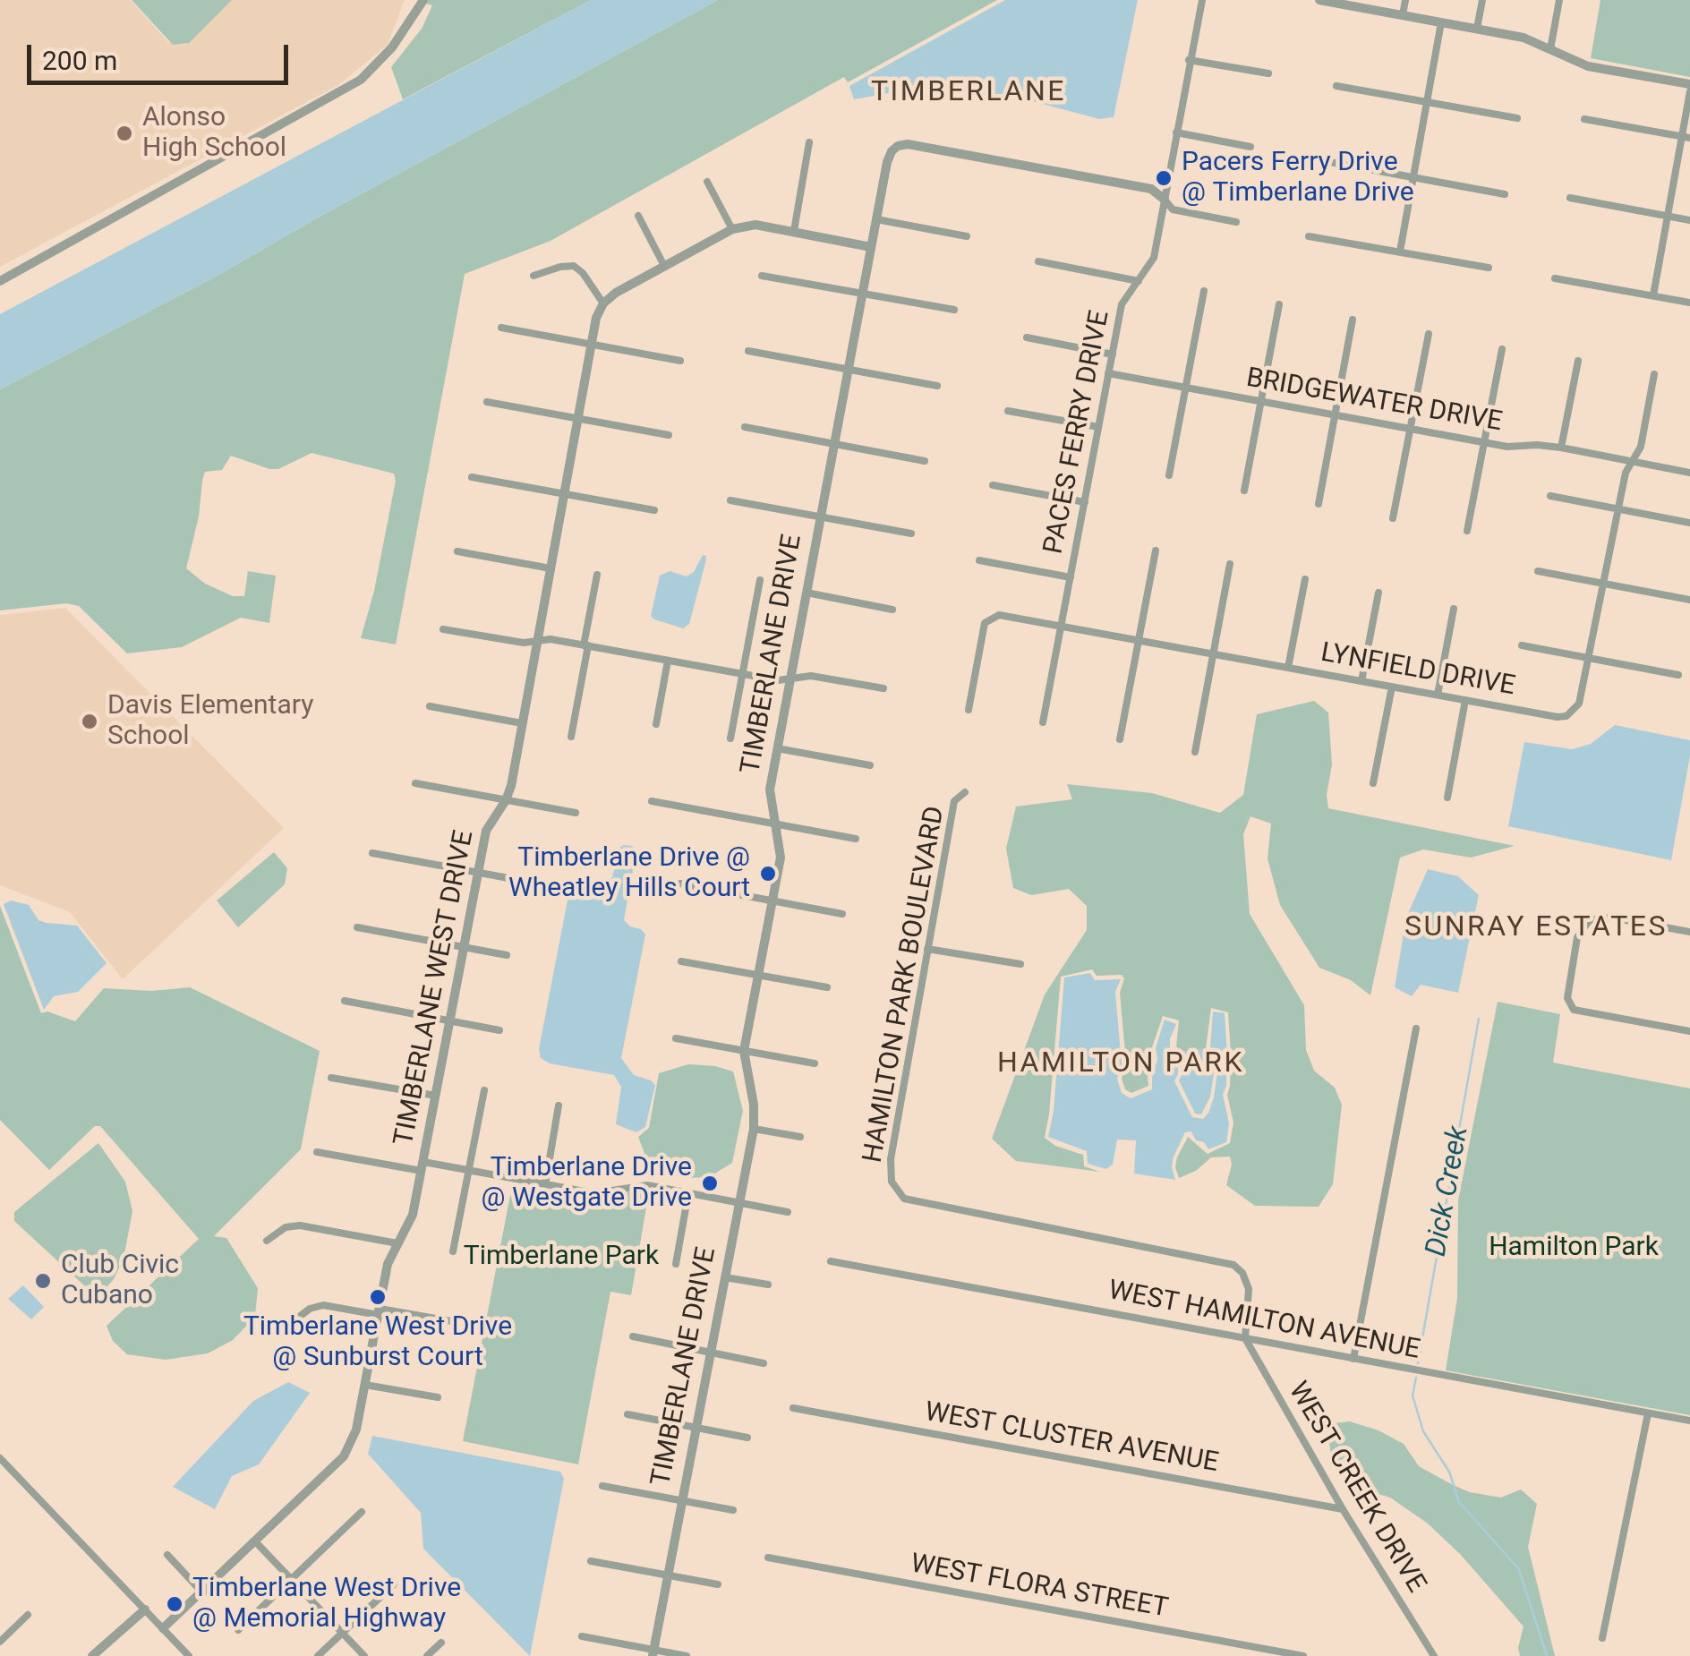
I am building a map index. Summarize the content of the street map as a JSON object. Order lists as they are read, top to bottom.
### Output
{
  "streets": {
    "street": [
      "BRIDGEWATER DRIVE",
      "PACES FERRY DRIVE",
      "TIMBERLANE DRIVE",
      "LYNFIELD DRIVE",
      "HAMILTON PARK BOULEVARD",
      "TIMBERLANE WEST DRIVE",
      "WEST HAMILTON AVENUE",
      "WEST CLUSTER AVENUE",
      "WEST CREEK DRIVE",
      "WEST FLORA STREET"
    ]
  },
  "crossings": [
    ["BRIDGEWATER DRIVE", "PACES FERRY DRIVE"],
    ["BRIDGEWATER DRIVE", "LYNFIELD DRIVE"],
    ["PACES FERRY DRIVE", "TIMBERLANE DRIVE"],
    ["PACES FERRY DRIVE", "LYNFIELD DRIVE"],
    ["HAMILTON PARK BOULEVARD", "WEST HAMILTON AVENUE"],
    ["HAMILTON PARK BOULEVARD", "WEST CREEK DRIVE"],
    ["WEST HAMILTON AVENUE", "WEST CREEK DRIVE"],
    ["WEST CLUSTER AVENUE", "WEST CREEK DRIVE"]
  ],
  "districts": ["TIMBERLANE", "SUNRAY ESTATES", "HAMILTON PARK"],
  "water": ["Dick Creek"],
  "parks": ["Hamilton Park", "Timberlane Park"],
  "places": [
    "Alonso High School",
    "Pacers Ferry Drive @ Timberlane Drive",
    "Davis Elementary School",
    "Timberlane Drive @ Wheatley Hills Court",
    "Timberlane Drive @ Westgate Drive",
    "Club Civic Cubano",
    "Timberlane West Drive @ Sunburst Court",
    "Timberlane West Drive @ Memorial Highway"
  ],
  "scale_bar": "200 m"
}
